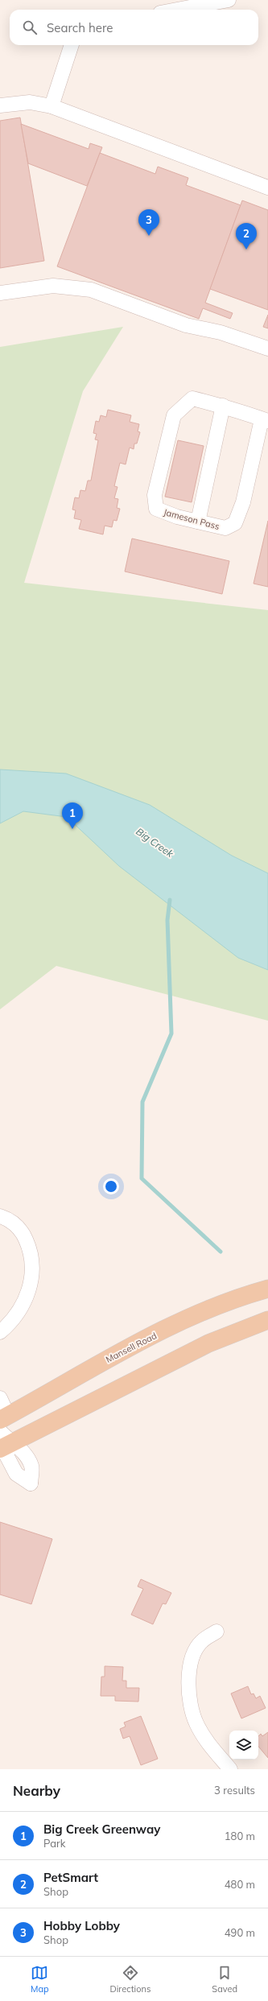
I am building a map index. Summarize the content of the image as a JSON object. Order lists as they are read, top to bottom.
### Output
{
  "streets": {
    "main road": ["Mansell Road"],
    "street": ["Jameson Pass"]
  },
  "water": ["Big Creek"],
  "page": {
    "search": "Search here",
    "pins": ["3", "2", "1"],
    "heading": ["Nearby", "3 results"],
    "list": [
      {
        "mark": "1",
        "name": "Big Creek Greenway",
        "note": "Park",
        "value": "180 m"
      },
      {
        "mark": "2",
        "name": "PetSmart",
        "note": "Shop",
        "value": "480 m"
      },
      {
        "mark": "3",
        "name": "Hobby Lobby",
        "note": "Shop",
        "value": "490 m"
      }
    ],
    "nav": ["Map", "Directions", "Saved"]
  }
}
